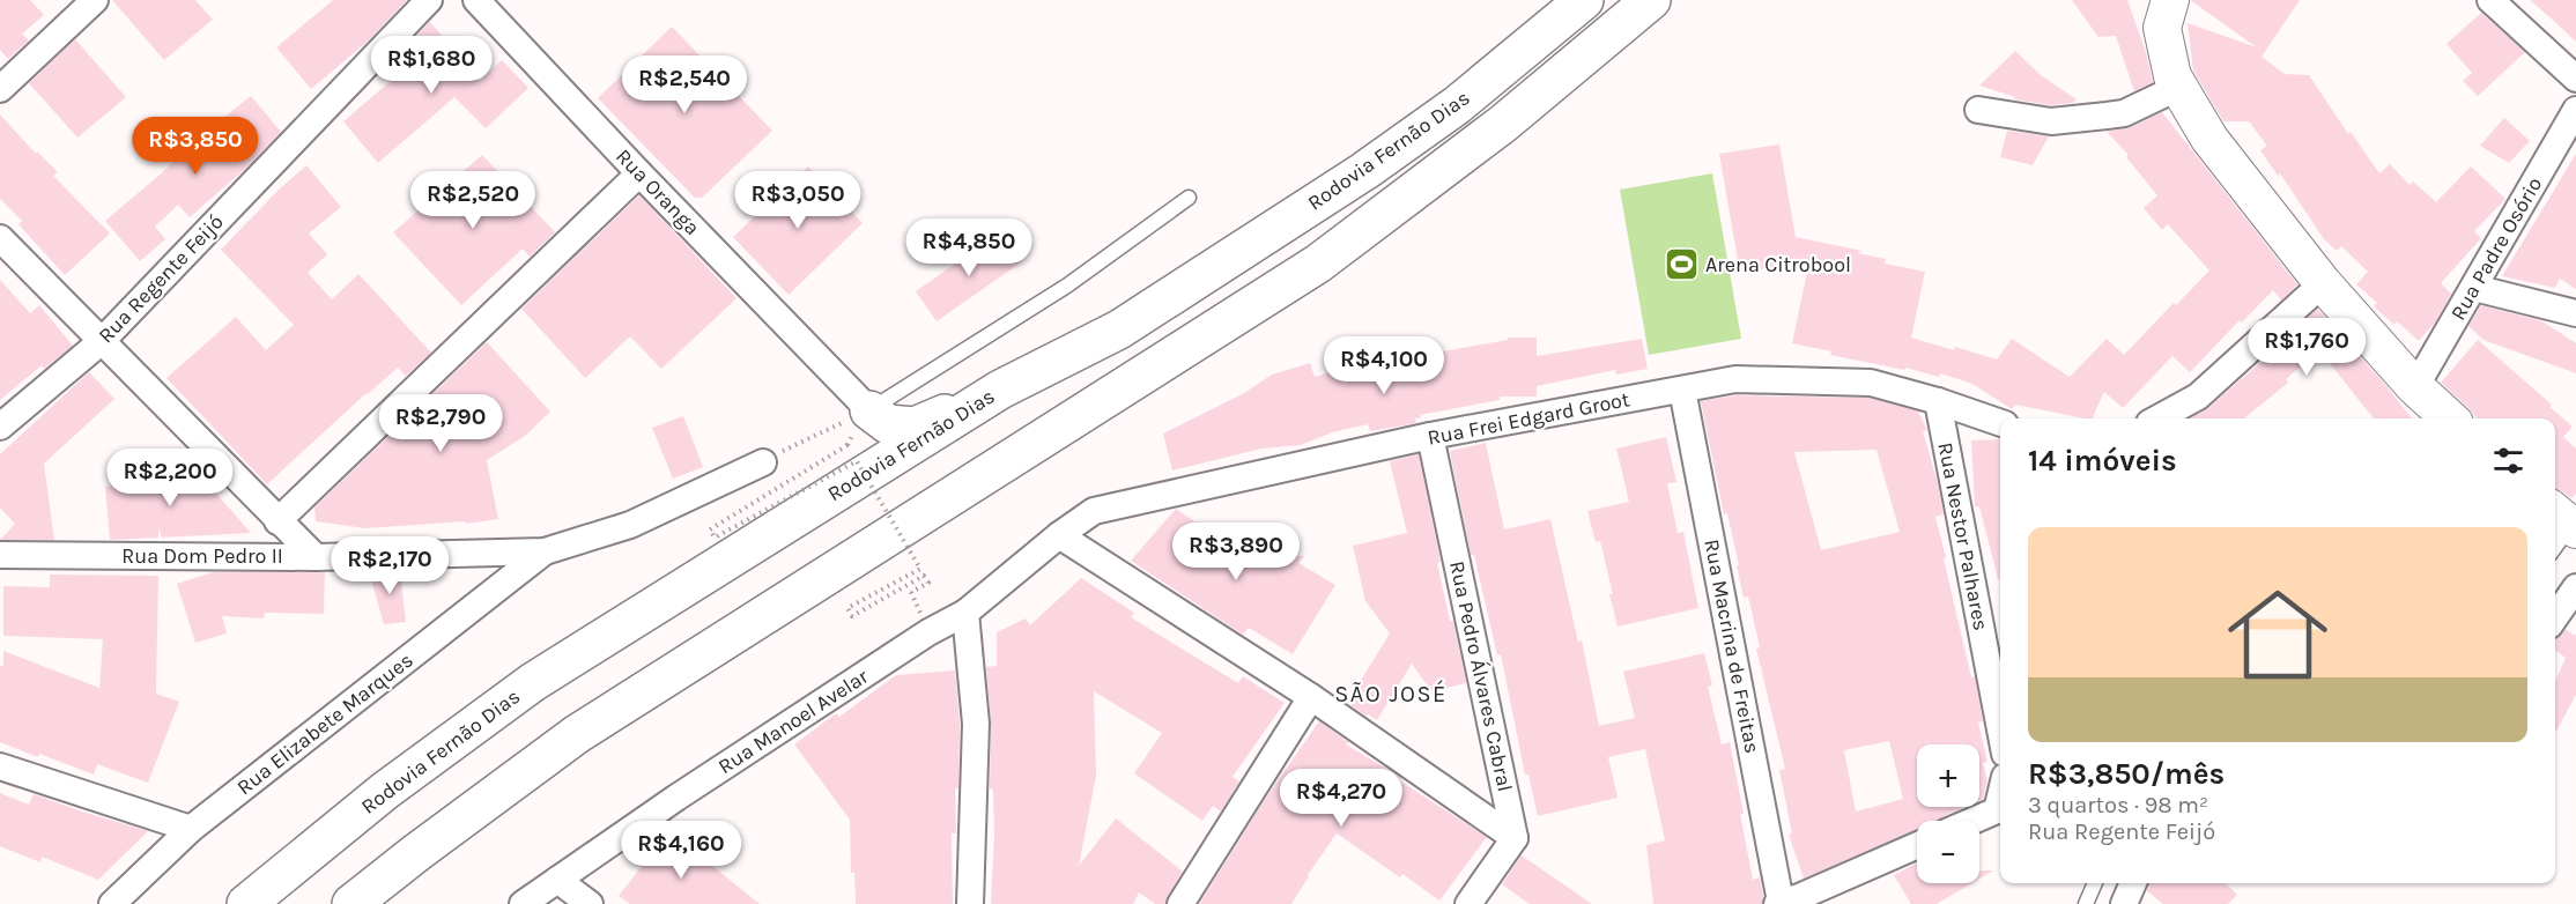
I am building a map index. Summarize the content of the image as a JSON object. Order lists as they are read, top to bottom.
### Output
{
  "streets": {
    "highway": ["Rodovia Fernão Dias"],
    "street": [
      "Rua Oranga",
      "Rua Padre Osório",
      "Rua Regente Feijó",
      "Rua Frei Edgard Groot",
      "Rua Nestor Palhares",
      "Rua Dom Pedro II",
      "Rua Macrina de Freitas",
      "Rua Pedro Álvares Cabral",
      "Rua Manoel Avelar",
      "Rua Elizabete Marques"
    ]
  },
  "crossings": [
    ["Rua Frei Edgard Groot", "Rua Nestor Palhares"],
    ["Rua Frei Edgard Groot", "Rua Macrina de Freitas"],
    ["Rua Frei Edgard Groot", "Rua Pedro Álvares Cabral"],
    ["Rua Frei Edgard Groot", "Rua Manoel Avelar"],
    ["Rua Dom Pedro II", "Rua Elizabete Marques"]
  ],
  "districts": ["SÃO JOSÉ"],
  "places": {
    "sports": ["Arena Citrobool"]
  },
  "page": {
    "price": [
      "R$1,680",
      "R$2,540",
      "R$3,850",
      "R$2,520",
      "R$3,050",
      "R$4,850",
      "R$1,760",
      "R$4,100",
      "R$2,790",
      "R$2,200",
      "R$3,890",
      "R$2,170",
      "R$4,270",
      "R$4,160"
    ],
    "heading": "14 imóveis",
    "list": [
      {
        "name": "R$3,850/mês",
        "note": "3 quartos · 98 m² · Rua Regente Feijó"
      }
    ],
    "map_buttons": ["+", "−"]
  }
}
